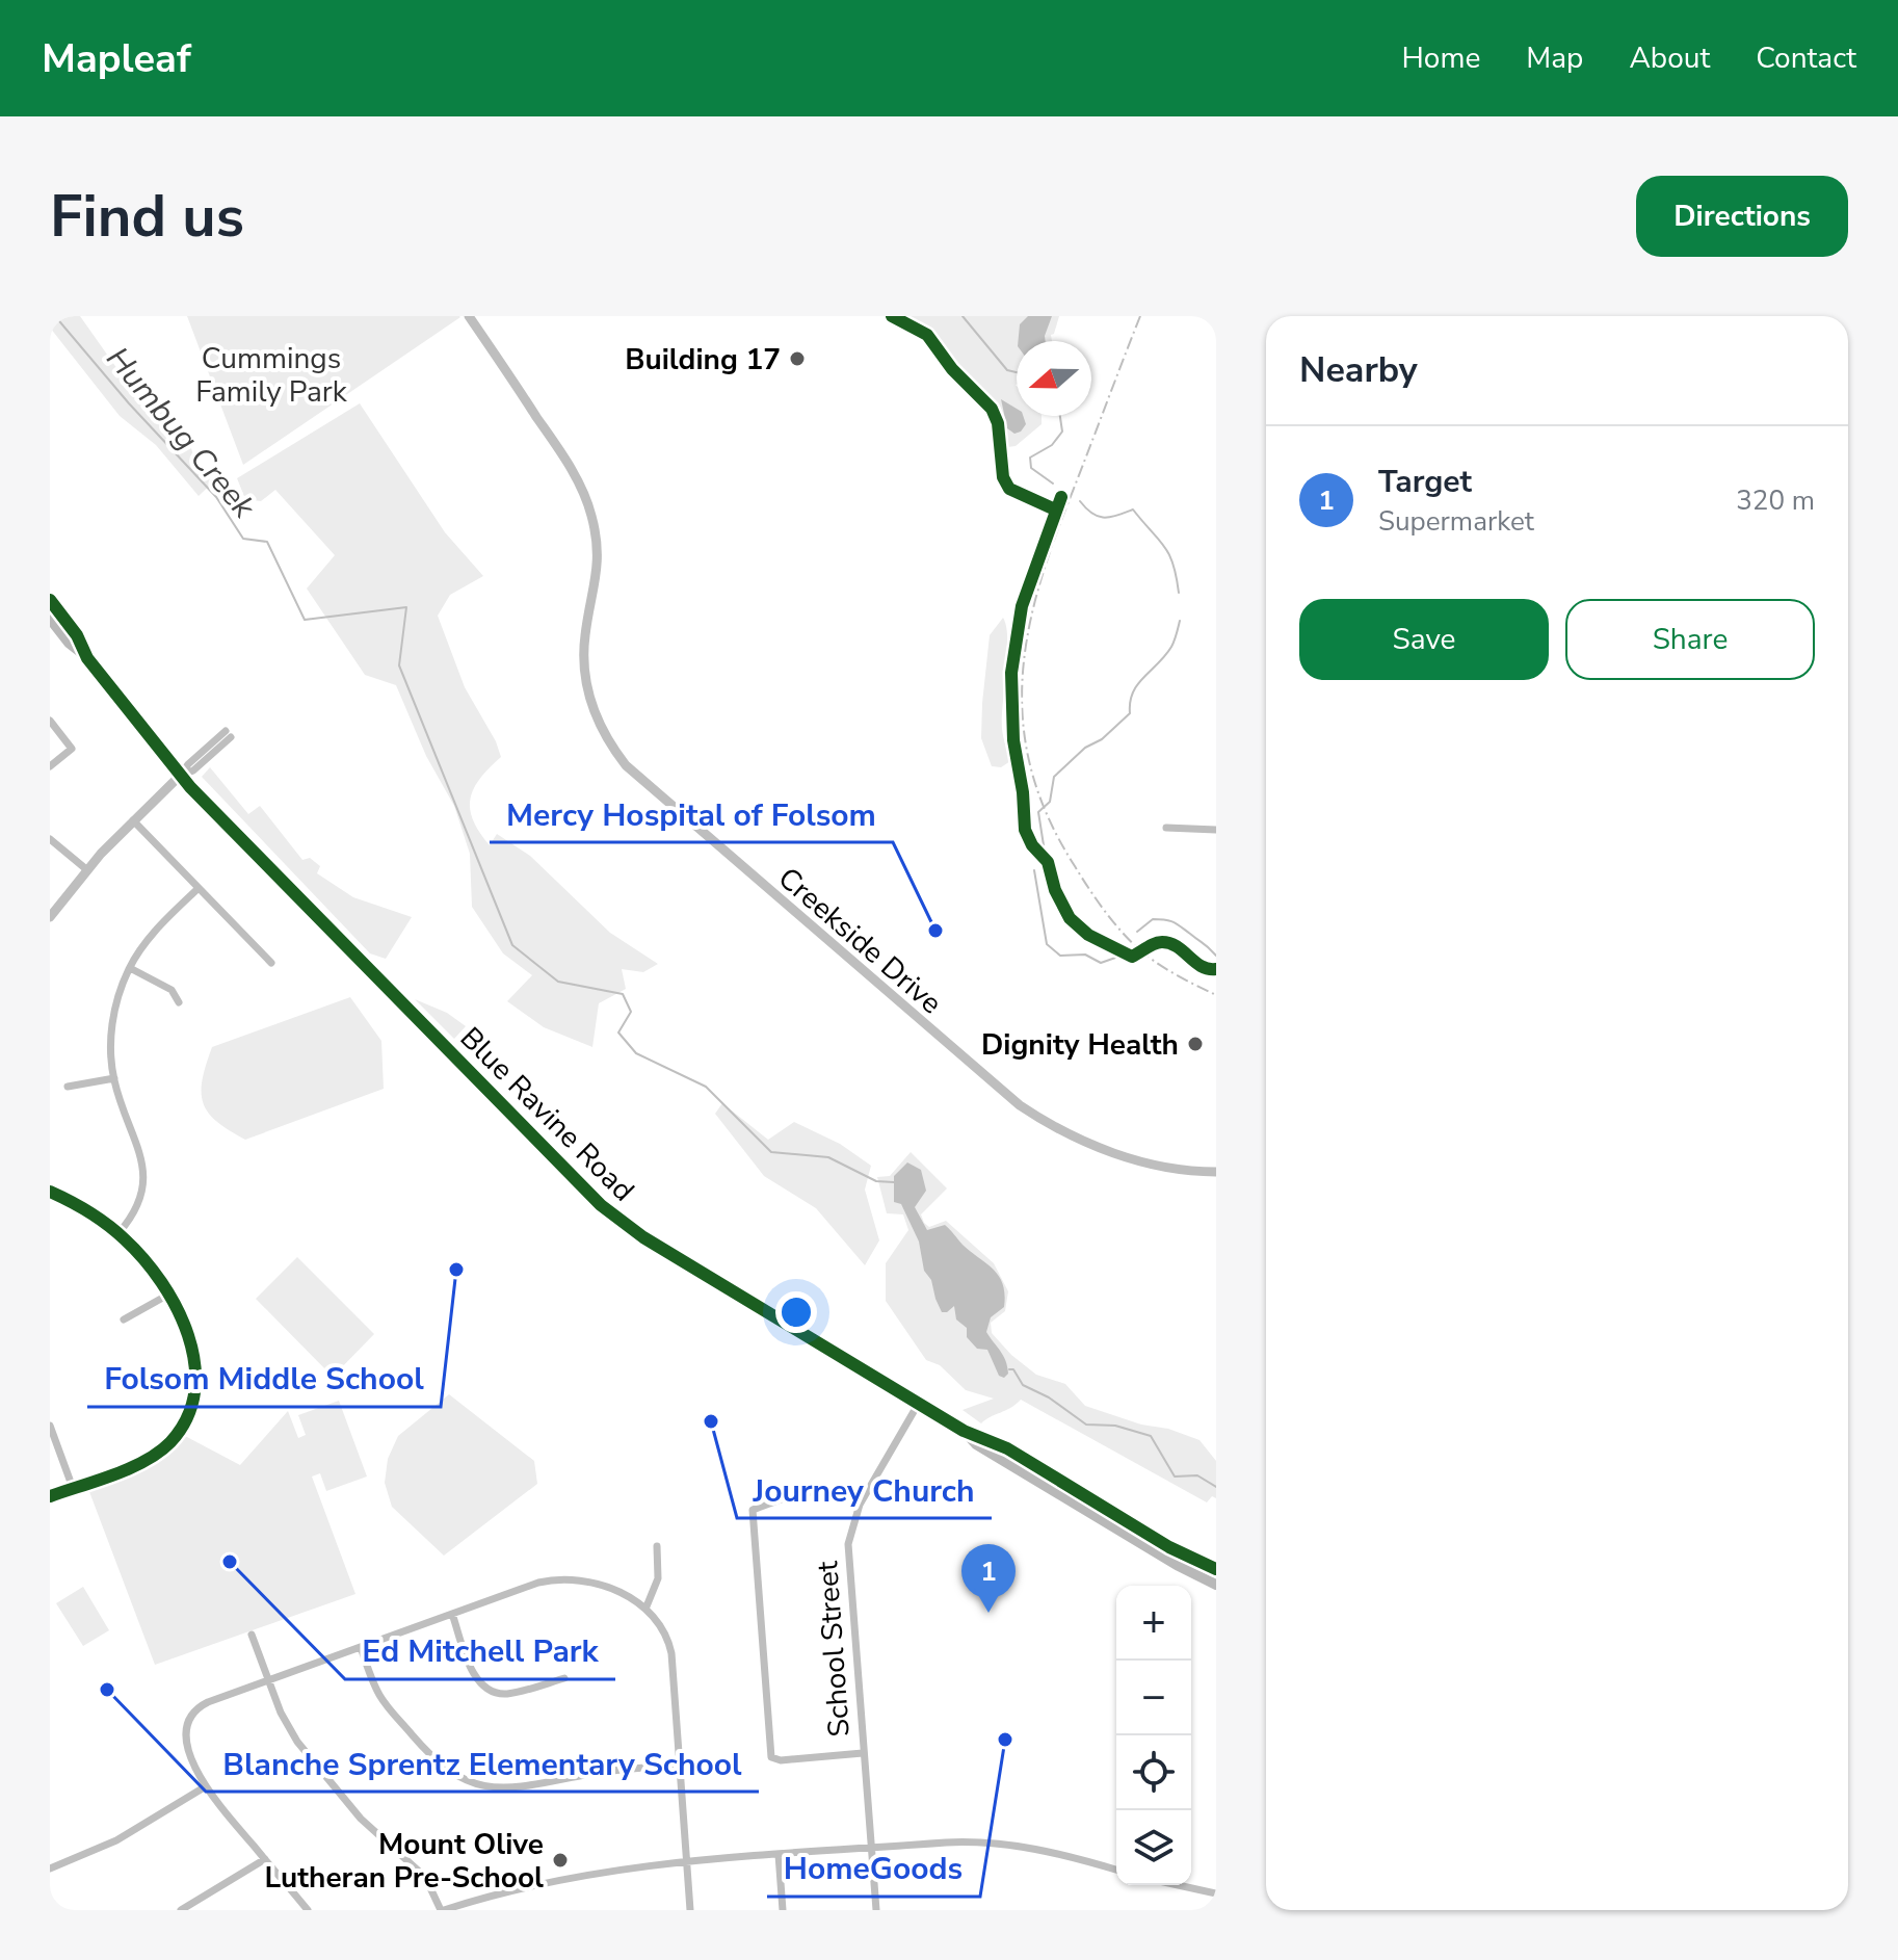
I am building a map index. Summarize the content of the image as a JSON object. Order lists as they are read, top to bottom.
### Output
{
  "streets": {
    "main road": ["Blue Ravine Road"],
    "street": ["Creekside Drive", "School Street"]
  },
  "crossings": [
    ["Blue Ravine Road", "School Street"]
  ],
  "water": ["Humbug Creek"],
  "parks": ["Cummings Family Park"],
  "places": [
    "Building 17",
    "Mercy Hospital of Folsom",
    "Dignity Health",
    "Folsom Middle School",
    "Journey Church",
    "Ed Mitchell Park",
    "Blanche Sprentz Elementary School",
    "HomeGoods",
    "Mount Olive Lutheran Pre-School"
  ],
  "north": "left",
  "page": {
    "header": "Mapleaf",
    "nav": [
      "Home",
      "Map",
      "About",
      "Contact"
    ],
    "buttons": [
      "Directions",
      ["Save", "Share"]
    ],
    "title": "Find us",
    "heading": "Nearby",
    "list": [
      {
        "mark": "1",
        "name": "Target",
        "note": "Supermarket",
        "value": "320 m"
      }
    ],
    "pins": "1",
    "map_buttons": ["+", "−"]
  }
}
